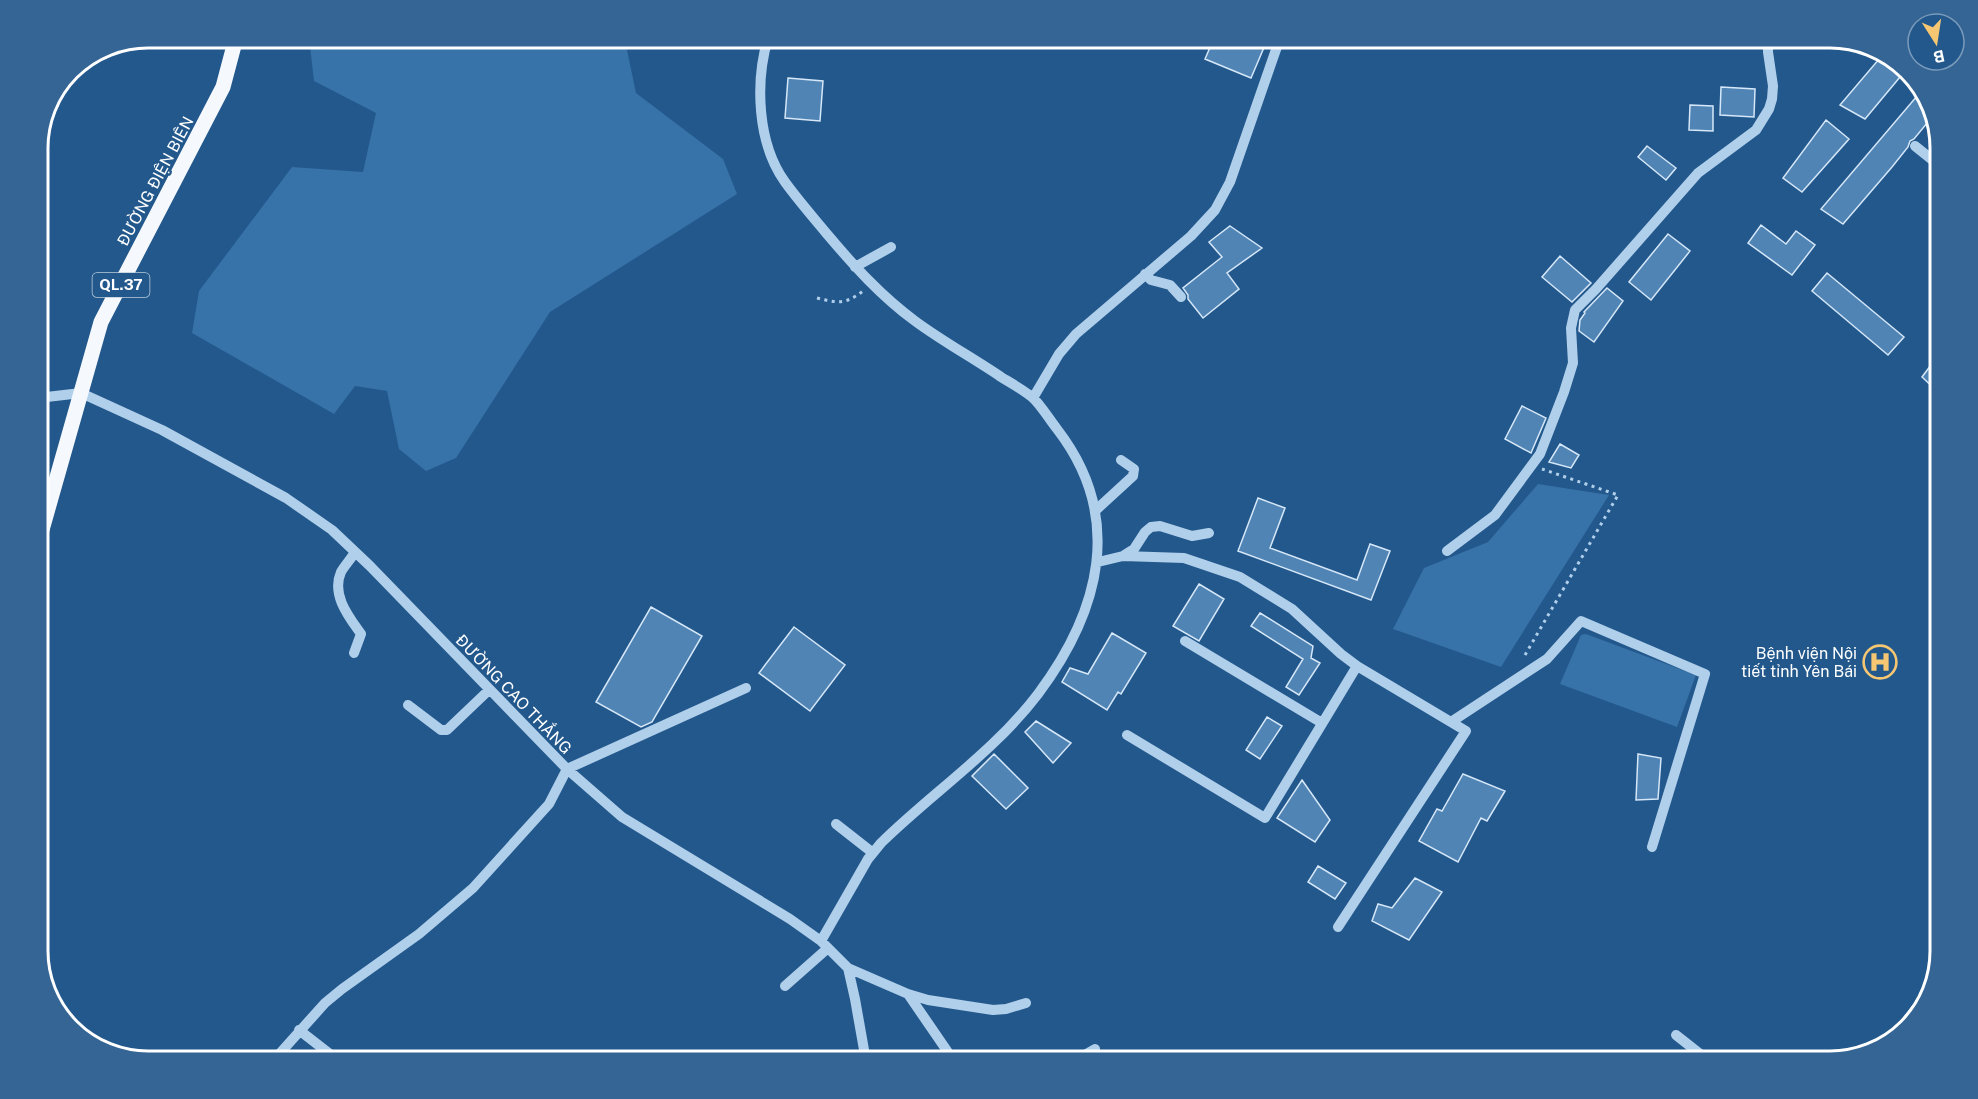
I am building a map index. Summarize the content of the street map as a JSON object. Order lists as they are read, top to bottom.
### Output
{
  "streets": {
    "main road": ["ĐƯỜNG ĐIỆN BIÊN", "QL.37"],
    "street": ["ĐƯỜNG CAO THẮNG"]
  },
  "crossings": [
    ["ĐƯỜNG ĐIỆN BIÊN", "ĐƯỜNG CAO THẮNG"]
  ],
  "places": {
    "hospital": ["Bệnh viện Nội tiết tỉnh Yên Bái"]
  },
  "north": "bottom"
}
